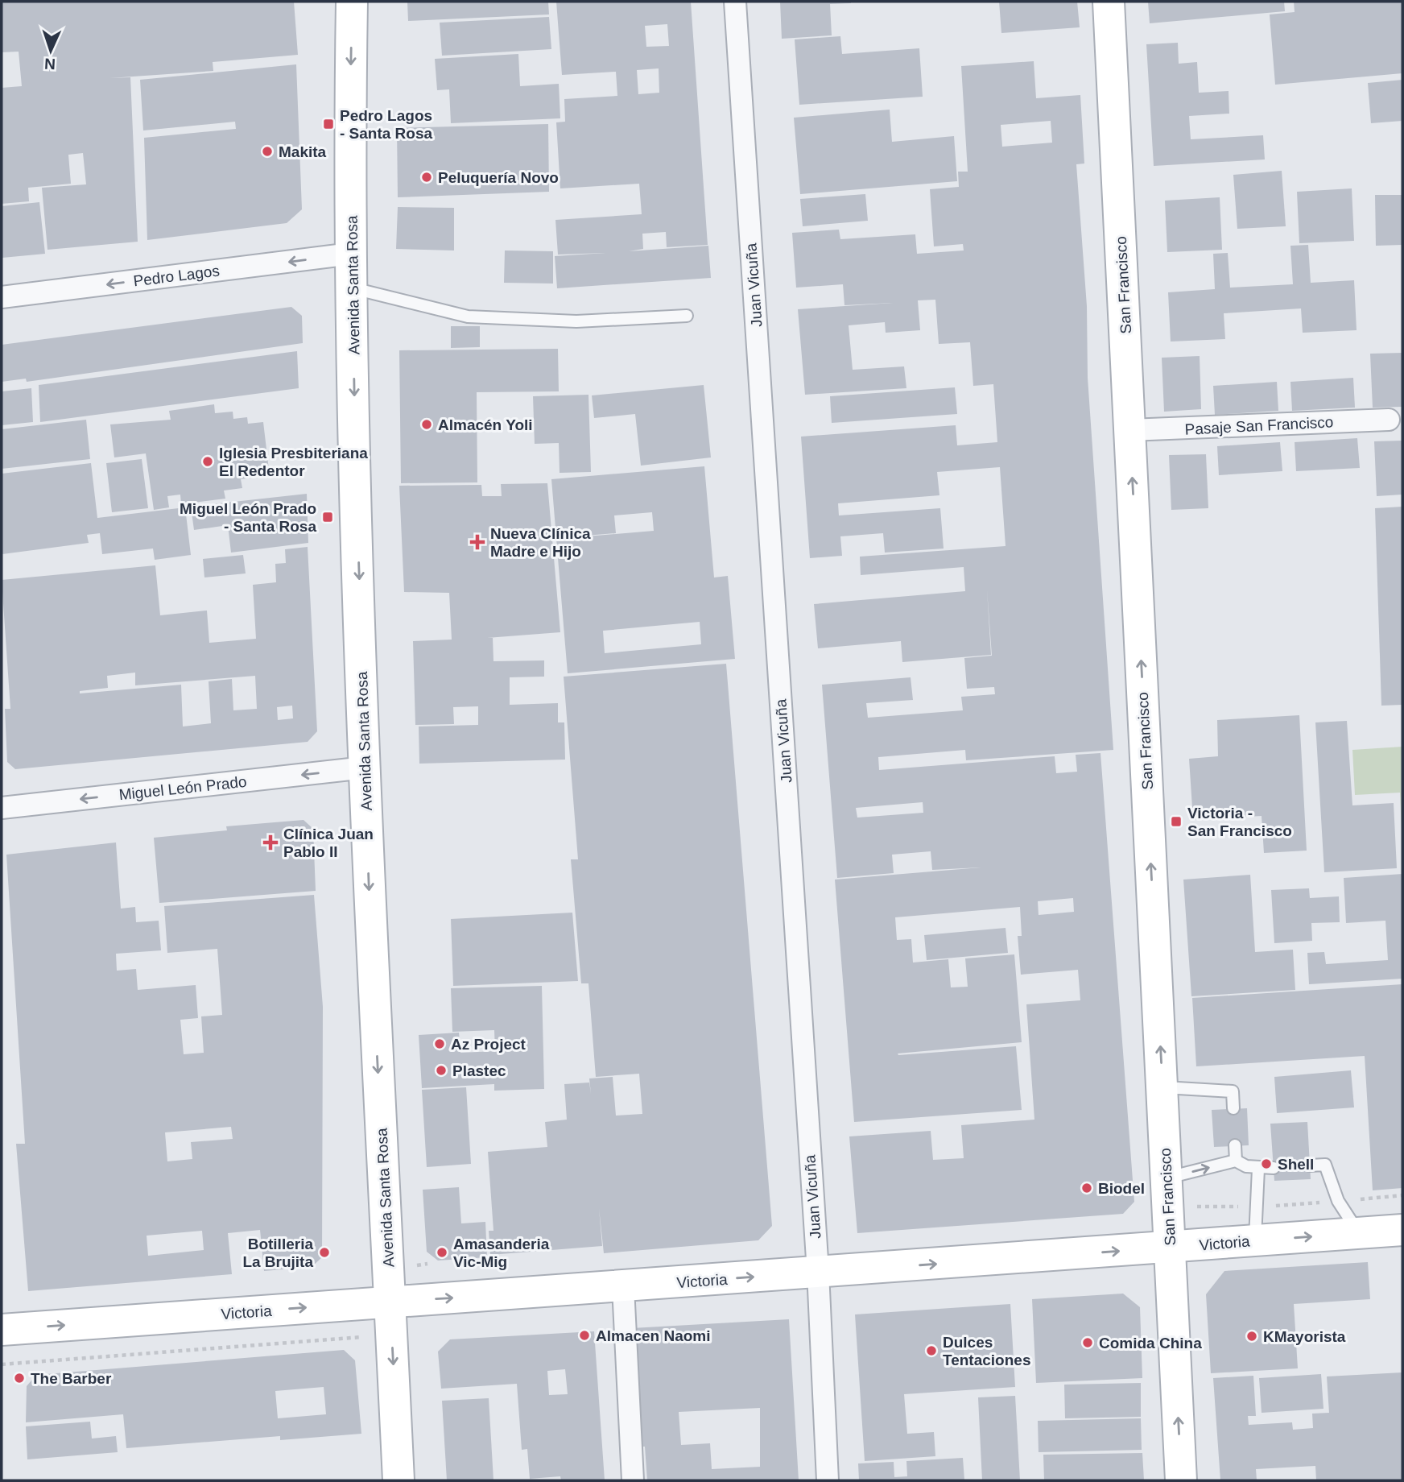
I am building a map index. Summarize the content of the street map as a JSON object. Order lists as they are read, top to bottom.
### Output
{
  "streets": {
    "main road": ["Avenida Santa Rosa", "San Francisco", "Victoria"],
    "street": [
      "Pedro Lagos",
      "Juan Vicuña",
      "Pasaje San Francisco",
      "Miguel León Prado"
    ]
  },
  "crossings": [
    ["Pedro Lagos", "Avenida Santa Rosa"],
    ["Avenida Santa Rosa", "Miguel León Prado"],
    ["Avenida Santa Rosa", "Victoria"],
    ["Juan Vicuña", "Victoria"],
    ["San Francisco", "Pasaje San Francisco"],
    ["San Francisco", "Victoria"]
  ],
  "one_way": [
    "Pedro Lagos",
    "Avenida Santa Rosa",
    "San Francisco",
    "Miguel León Prado",
    "Victoria"
  ],
  "places": {
    "transit": ["Pedro Lagos - Santa Rosa", "Miguel León Prado - Santa Rosa", "Victoria - San Francisco"],
    "other": [
      "Makita",
      "Peluquería Novo",
      "Almacén Yoli",
      "Iglesia Presbiteriana El Redentor",
      "Az Project",
      "Plastec",
      "Shell",
      "Biodel",
      "Botilleria La Brujita",
      "Amasanderia Vic-Mig",
      "Almacen Naomi",
      "KMayorista",
      "Comida China",
      "Dulces Tentaciones",
      "The Barber"
    ],
    "health": ["Nueva Clínica Madre e Hijo", "Clínica Juan Pablo II"]
  },
  "north": "bottom"
}
